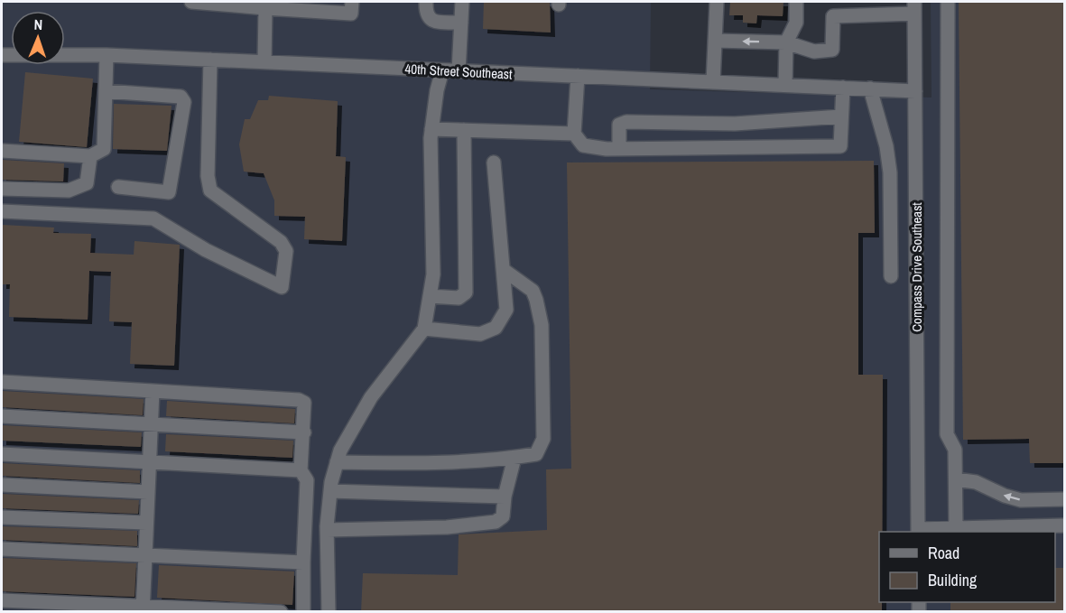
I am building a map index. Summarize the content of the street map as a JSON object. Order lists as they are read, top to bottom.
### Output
{
  "streets": {
    "street": ["40th Street Southeast", "Compass Drive Southeast"]
  },
  "crossings": [
    ["40th Street Southeast", "Compass Drive Southeast"]
  ],
  "legend": ["Road", "Building"],
  "north": "top"
}
